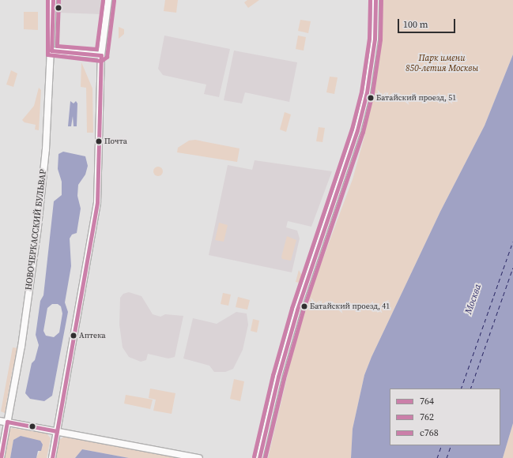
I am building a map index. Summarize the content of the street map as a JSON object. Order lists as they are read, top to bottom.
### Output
{
  "streets": {
    "street": ["НОВОЧЕРКАССКИЙ БУЛЬВАР"]
  },
  "water": ["Москва"],
  "parks": ["Парк имени 850-летия Москвы"],
  "places": [
    "Батайский проезд, 51",
    "Почта",
    "Батайский проезд, 41",
    "Аптека"
  ],
  "lines": ["transit line 764", "transit line 762", "transit line с768"],
  "legend": ["764", "762", "с768"],
  "scale_bar": "100 m"
}
